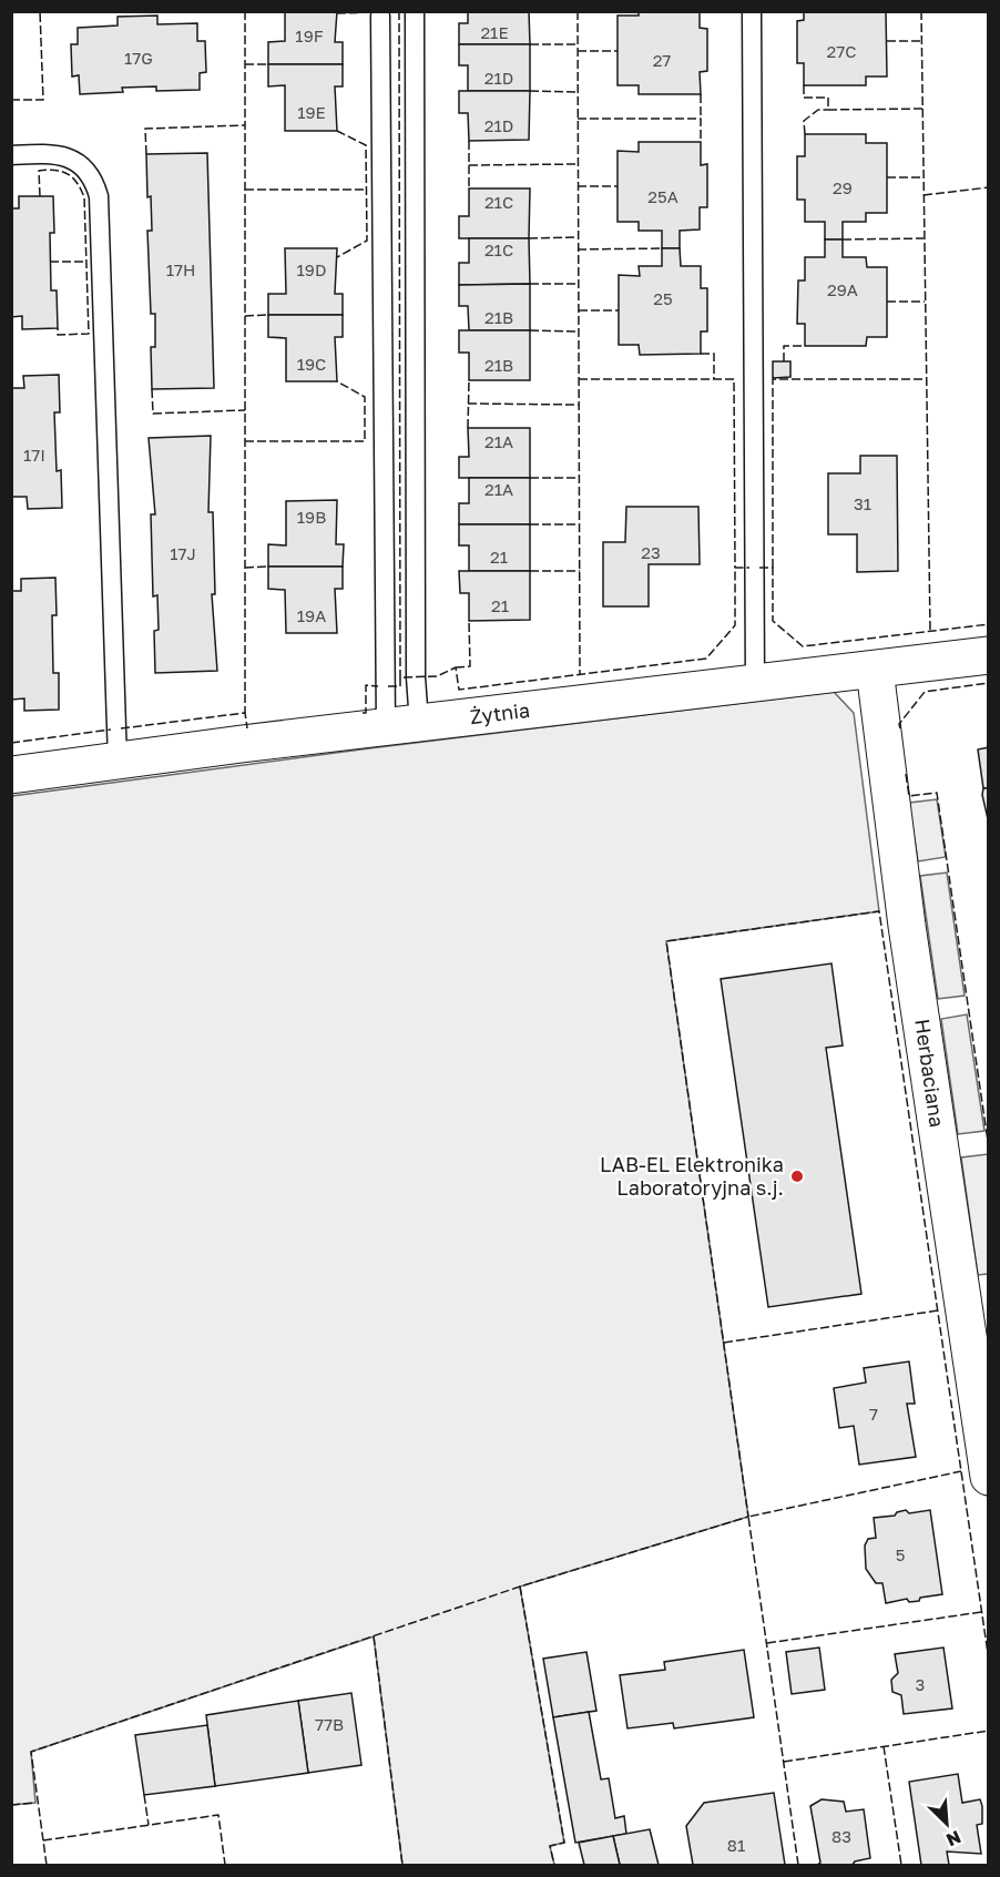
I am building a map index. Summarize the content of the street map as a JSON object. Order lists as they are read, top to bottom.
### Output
{
  "streets": {
    "street": ["Żytnia", "Herbaciana"]
  },
  "crossings": [
    ["Żytnia", "Herbaciana"]
  ],
  "places": ["LAB-EL Elektronika Laboratoryjna s.j."],
  "house_numbers": [
    "21E",
    "19F",
    "27C",
    "17G",
    "27",
    "21D",
    "19E",
    "21D",
    "29",
    "25A",
    "21C",
    "21C",
    "17H",
    "19D",
    "29A",
    "25",
    "21B",
    "19C",
    "21B",
    "21A",
    "17I",
    "21A",
    "31",
    "19B",
    "23",
    "17J",
    "21",
    "21",
    "19A",
    "7",
    "5",
    "3",
    "77B",
    "83",
    "81"
  ],
  "north": "bottom right"
}
